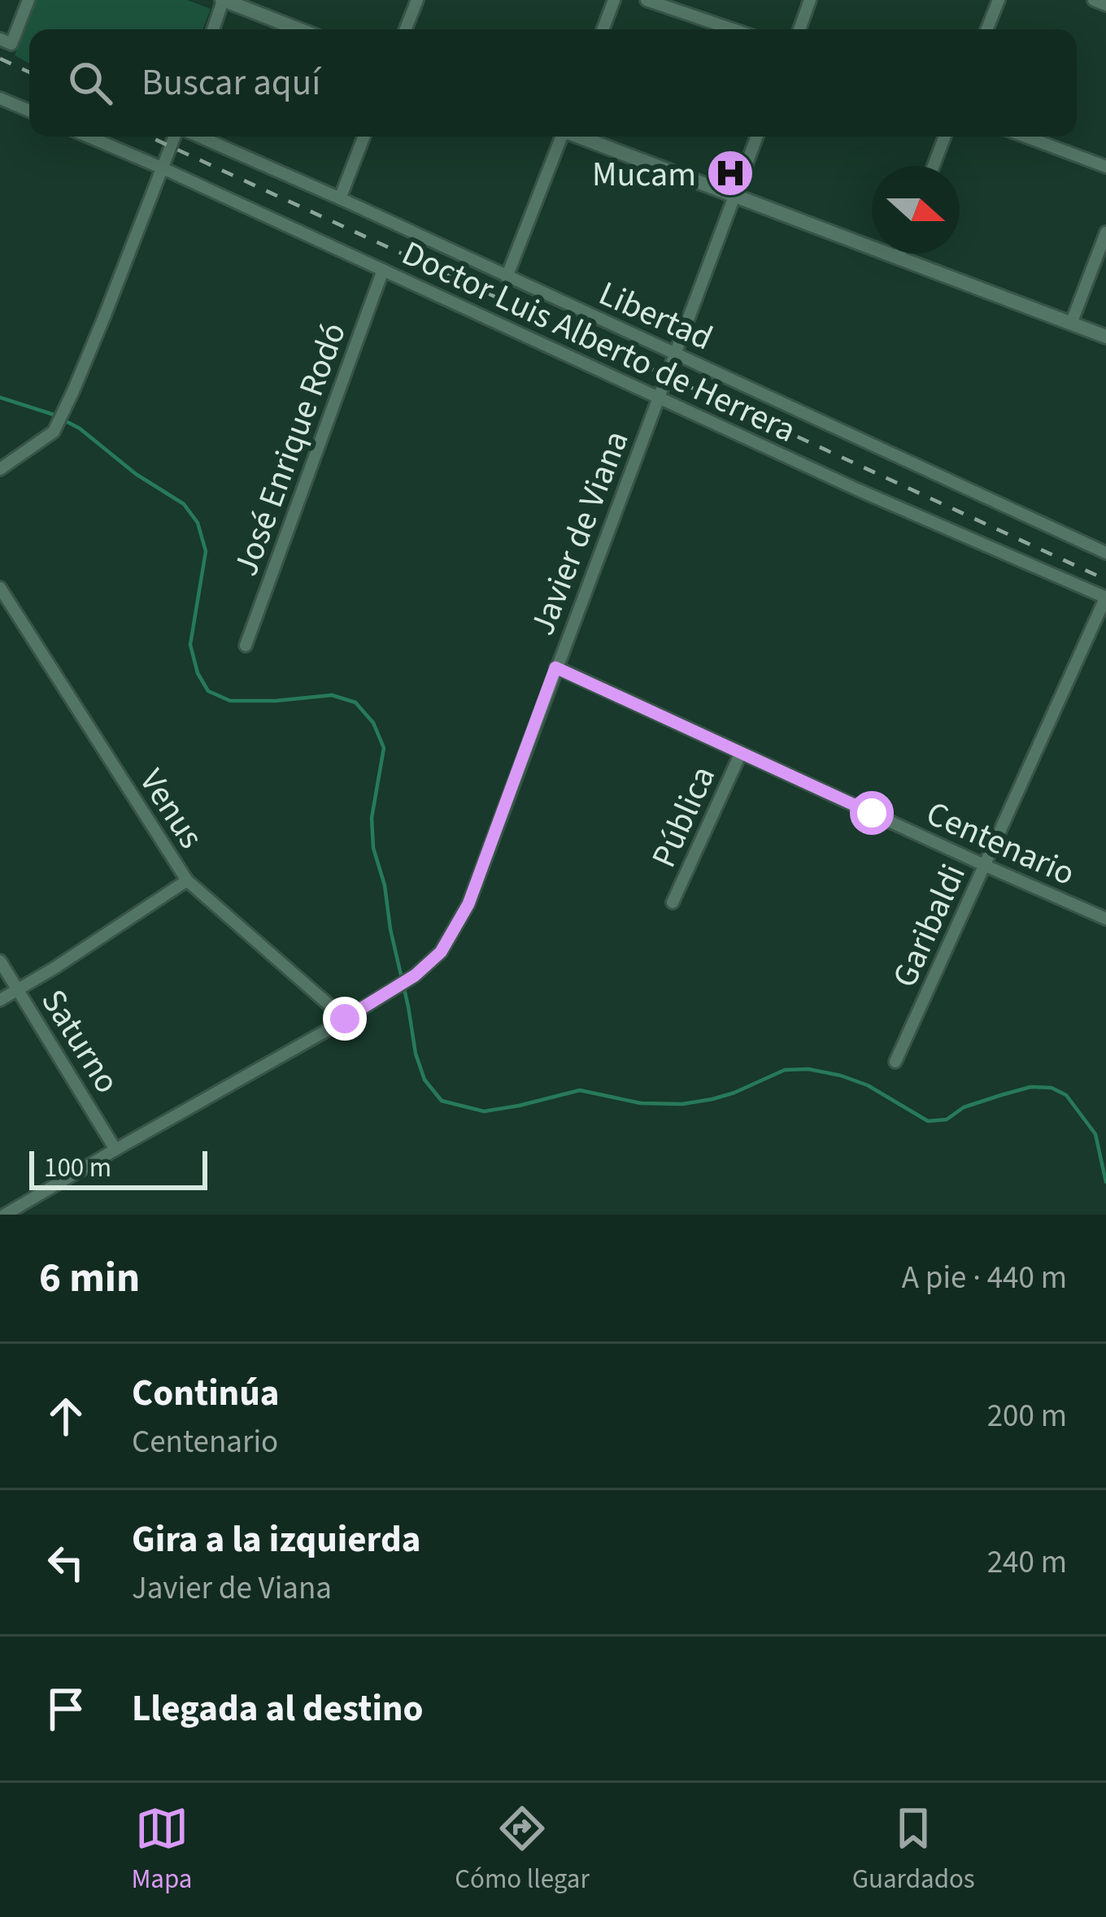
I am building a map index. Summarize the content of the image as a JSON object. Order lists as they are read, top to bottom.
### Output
{
  "streets": {
    "street": [
      "Libertad",
      "Doctor Luis Alberto de Herrera",
      "José Enrique Rodó",
      "Javier de Viana",
      "Venus",
      "Pública",
      "Centenario",
      "Garibaldi",
      "Saturno"
    ]
  },
  "crossings": [
    ["Libertad", "Javier de Viana"],
    ["Doctor Luis Alberto de Herrera", "José Enrique Rodó"],
    ["Doctor Luis Alberto de Herrera", "Javier de Viana"],
    ["Doctor Luis Alberto de Herrera", "Garibaldi"],
    ["Javier de Viana", "Venus"],
    ["Javier de Viana", "Centenario"],
    ["Javier de Viana", "Saturno"],
    ["Pública", "Centenario"],
    ["Centenario", "Garibaldi"]
  ],
  "places": {
    "hospital": ["Mucam"]
  },
  "scale_bar": "100 m",
  "north": "right",
  "page": {
    "search": "Buscar aquí",
    "scale": "100 m",
    "heading": ["6 min", "A pie · 440 m"],
    "list": [
      ["Continúa", "Centenario", "200 m"],
      ["Gira a la izquierda", "Javier de Viana", "240 m"],
      "Llegada al destino"
    ],
    "nav": ["Mapa", "Cómo llegar", "Guardados"]
  }
}
